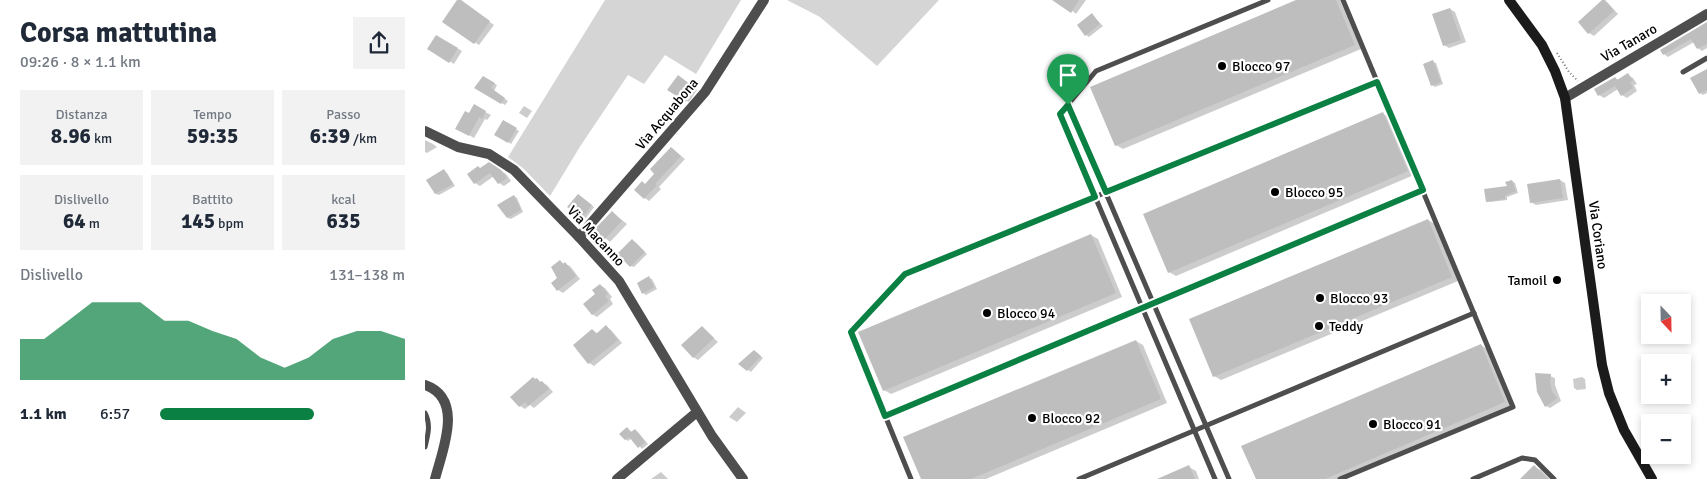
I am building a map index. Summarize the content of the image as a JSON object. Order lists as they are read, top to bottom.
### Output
{
  "streets": {
    "main road": ["Via Coriano"],
    "street": ["Via Tanaro", "Via Acquabona", "Via Macanno"]
  },
  "crossings": [
    ["Via Tanaro", "Via Coriano"],
    ["Via Acquabona", "Via Macanno"]
  ],
  "places": [
    "Blocco 97",
    "Blocco 95",
    "Tamoil",
    "Blocco 93",
    "Blocco 94",
    "Teddy",
    "Blocco 92",
    "Blocco 91"
  ],
  "north": "bottom",
  "page": {
    "heading": ["Corsa mattutina", "09:26 · 8 × 1.1 km"],
    "stats": [
      ["Distanza", "8.96 km"],
      ["Tempo", "59:35"],
      ["Passo", "6:39 /km"],
      ["Dislivello", "64 m"],
      ["Battito", "145 bpm"],
      ["kcal", "635"]
    ],
    "chart": ["Dislivello", "131–138 m"],
    "map_buttons": ["+", "−"],
    "list": [
      {
        "name": "1.1 km",
        "note": "6:57"
      }
    ]
  }
}
